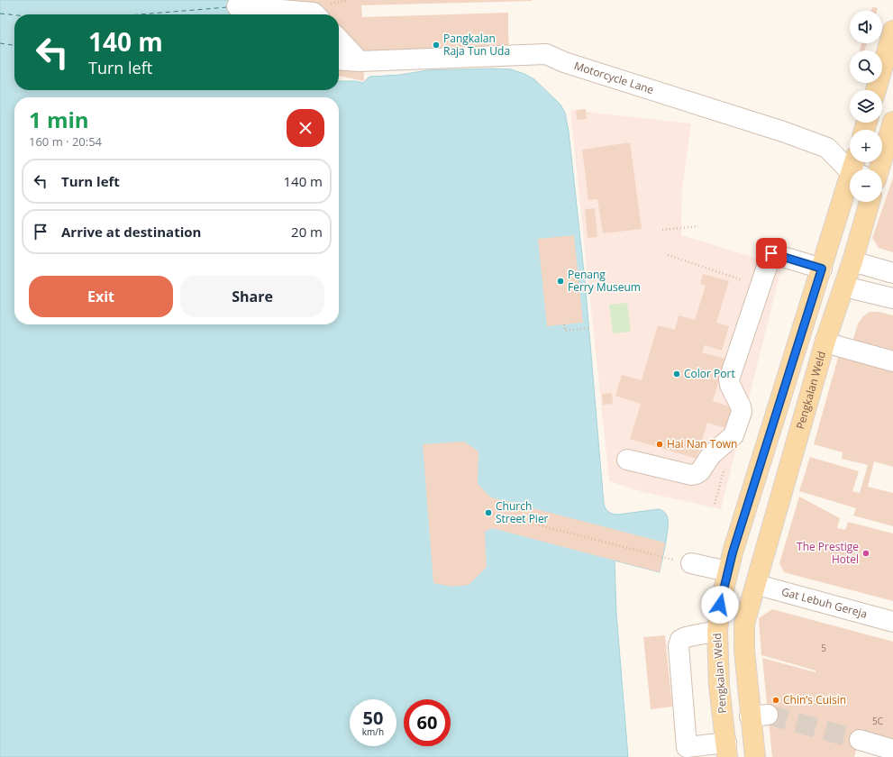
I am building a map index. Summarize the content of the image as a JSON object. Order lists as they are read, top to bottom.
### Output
{
  "streets": {
    "main road": ["Pengkalan Weld"],
    "street": ["Motorcycle Lane", "Gat Lebuh Gereja"]
  },
  "crossings": [
    ["Motorcycle Lane", "Pengkalan Weld"],
    ["Pengkalan Weld", "Gat Lebuh Gereja"]
  ],
  "places": [
    "Pangkalan Raja Tun Uda",
    "Penang Ferry Museum",
    "Color Port",
    "Hai Nan Town",
    "Church Street Pier",
    "The Prestige Hotel",
    "Chin’s Cuisin"
  ],
  "house_numbers": ["5", "5C"],
  "page": {
    "map_buttons": ["+", "−"],
    "turn": ["140 m", "Turn left"],
    "heading": ["1 min", "160 m · 20:54"],
    "list": [
      {
        "name": "Turn left",
        "value": "140 m"
      },
      {
        "name": "Arrive at destination",
        "value": "20 m"
      }
    ],
    "buttons": ["Exit", "Share"],
    "speed": "50 km/h",
    "limit": "60"
  }
}
